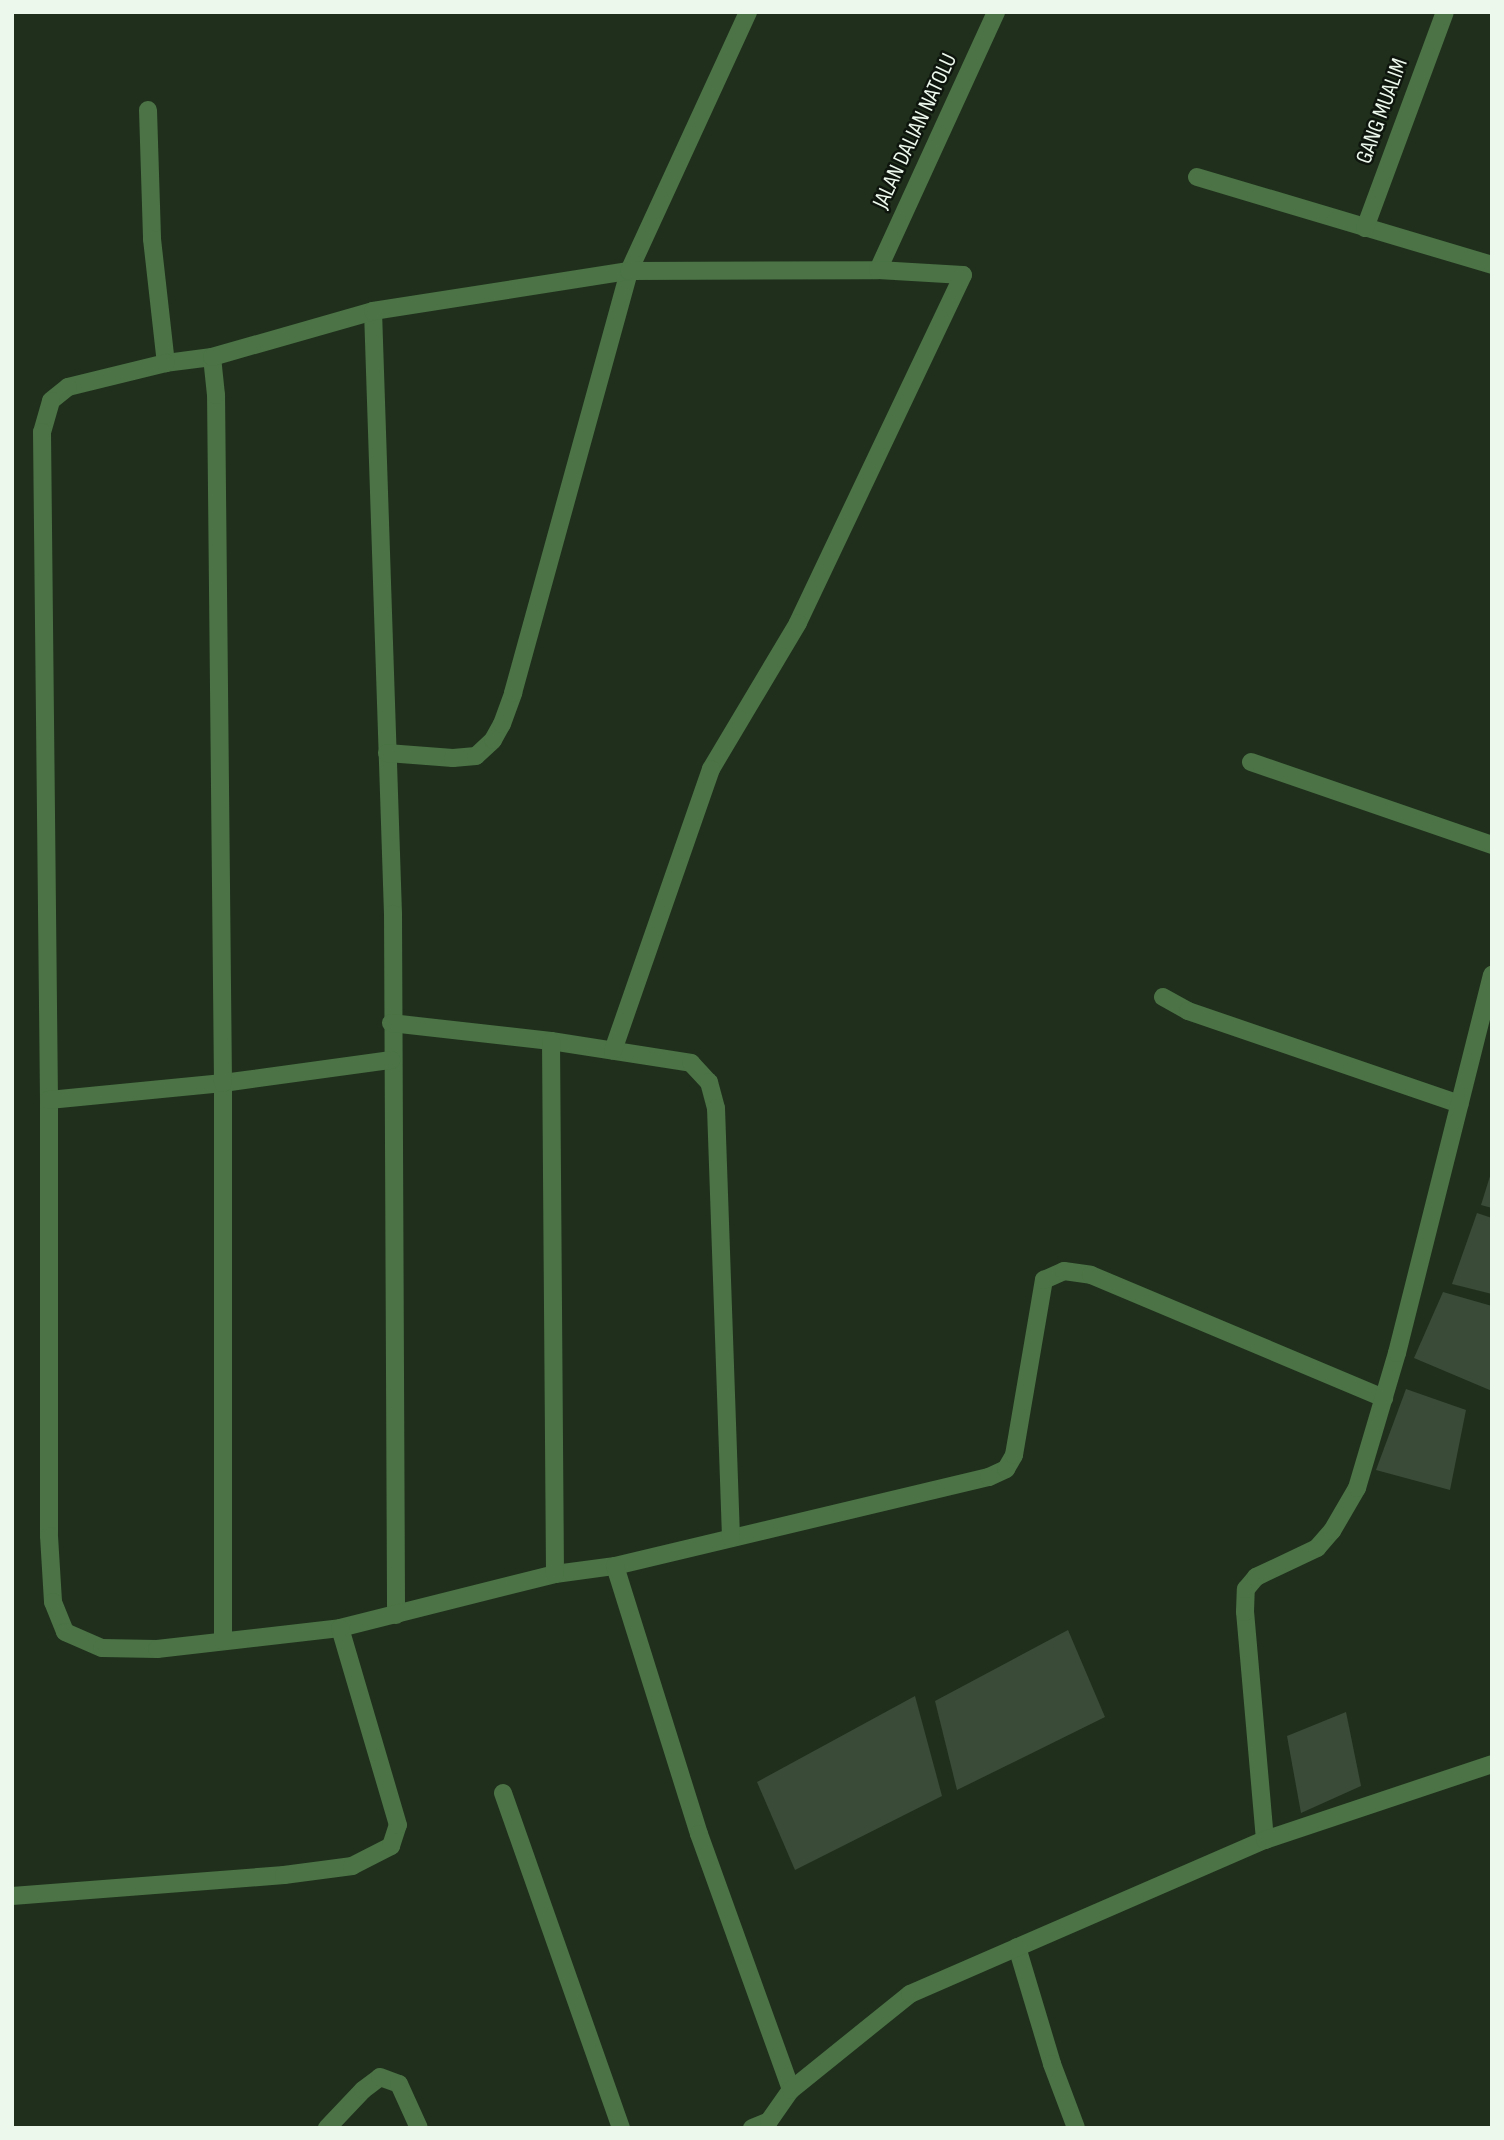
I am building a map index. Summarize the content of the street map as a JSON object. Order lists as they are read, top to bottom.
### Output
{
  "streets": {
    "street": ["GANG MUALIM", "JALAN DALIAN NATOLU"]
  }
}
